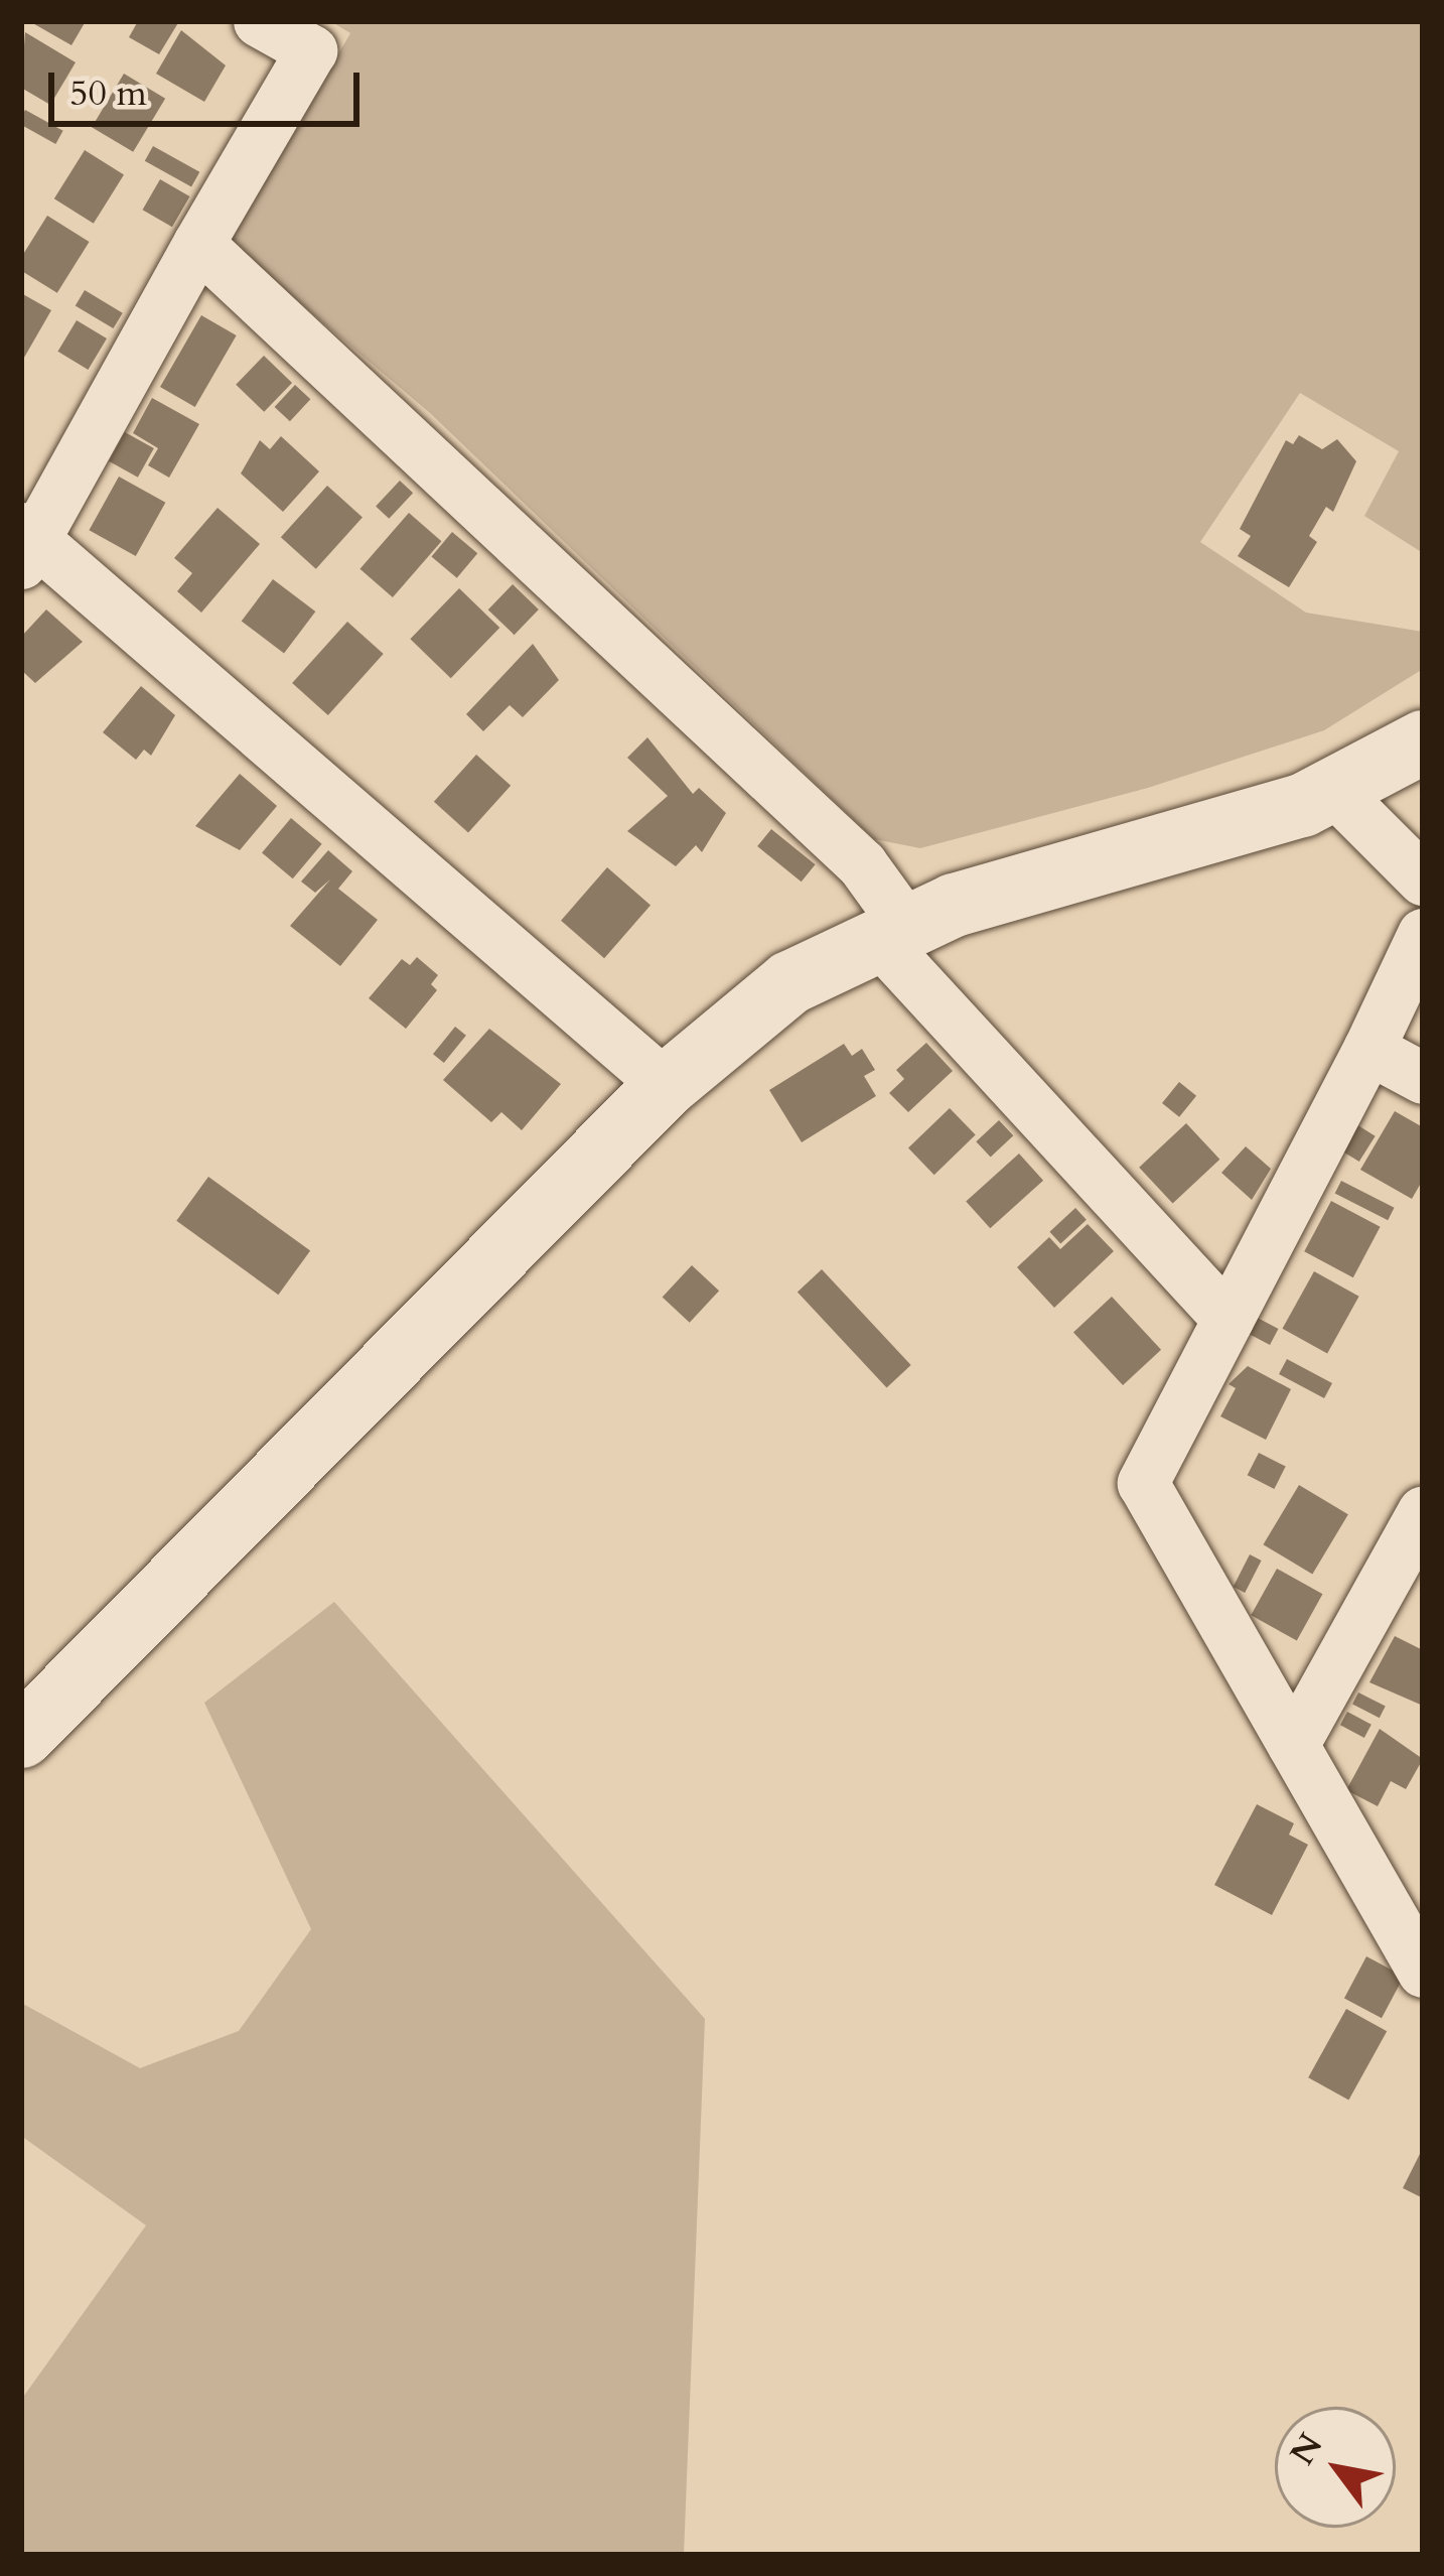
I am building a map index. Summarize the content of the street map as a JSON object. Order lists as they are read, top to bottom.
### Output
{
  "scale_bar": "50 m",
  "north": "top left"
}
